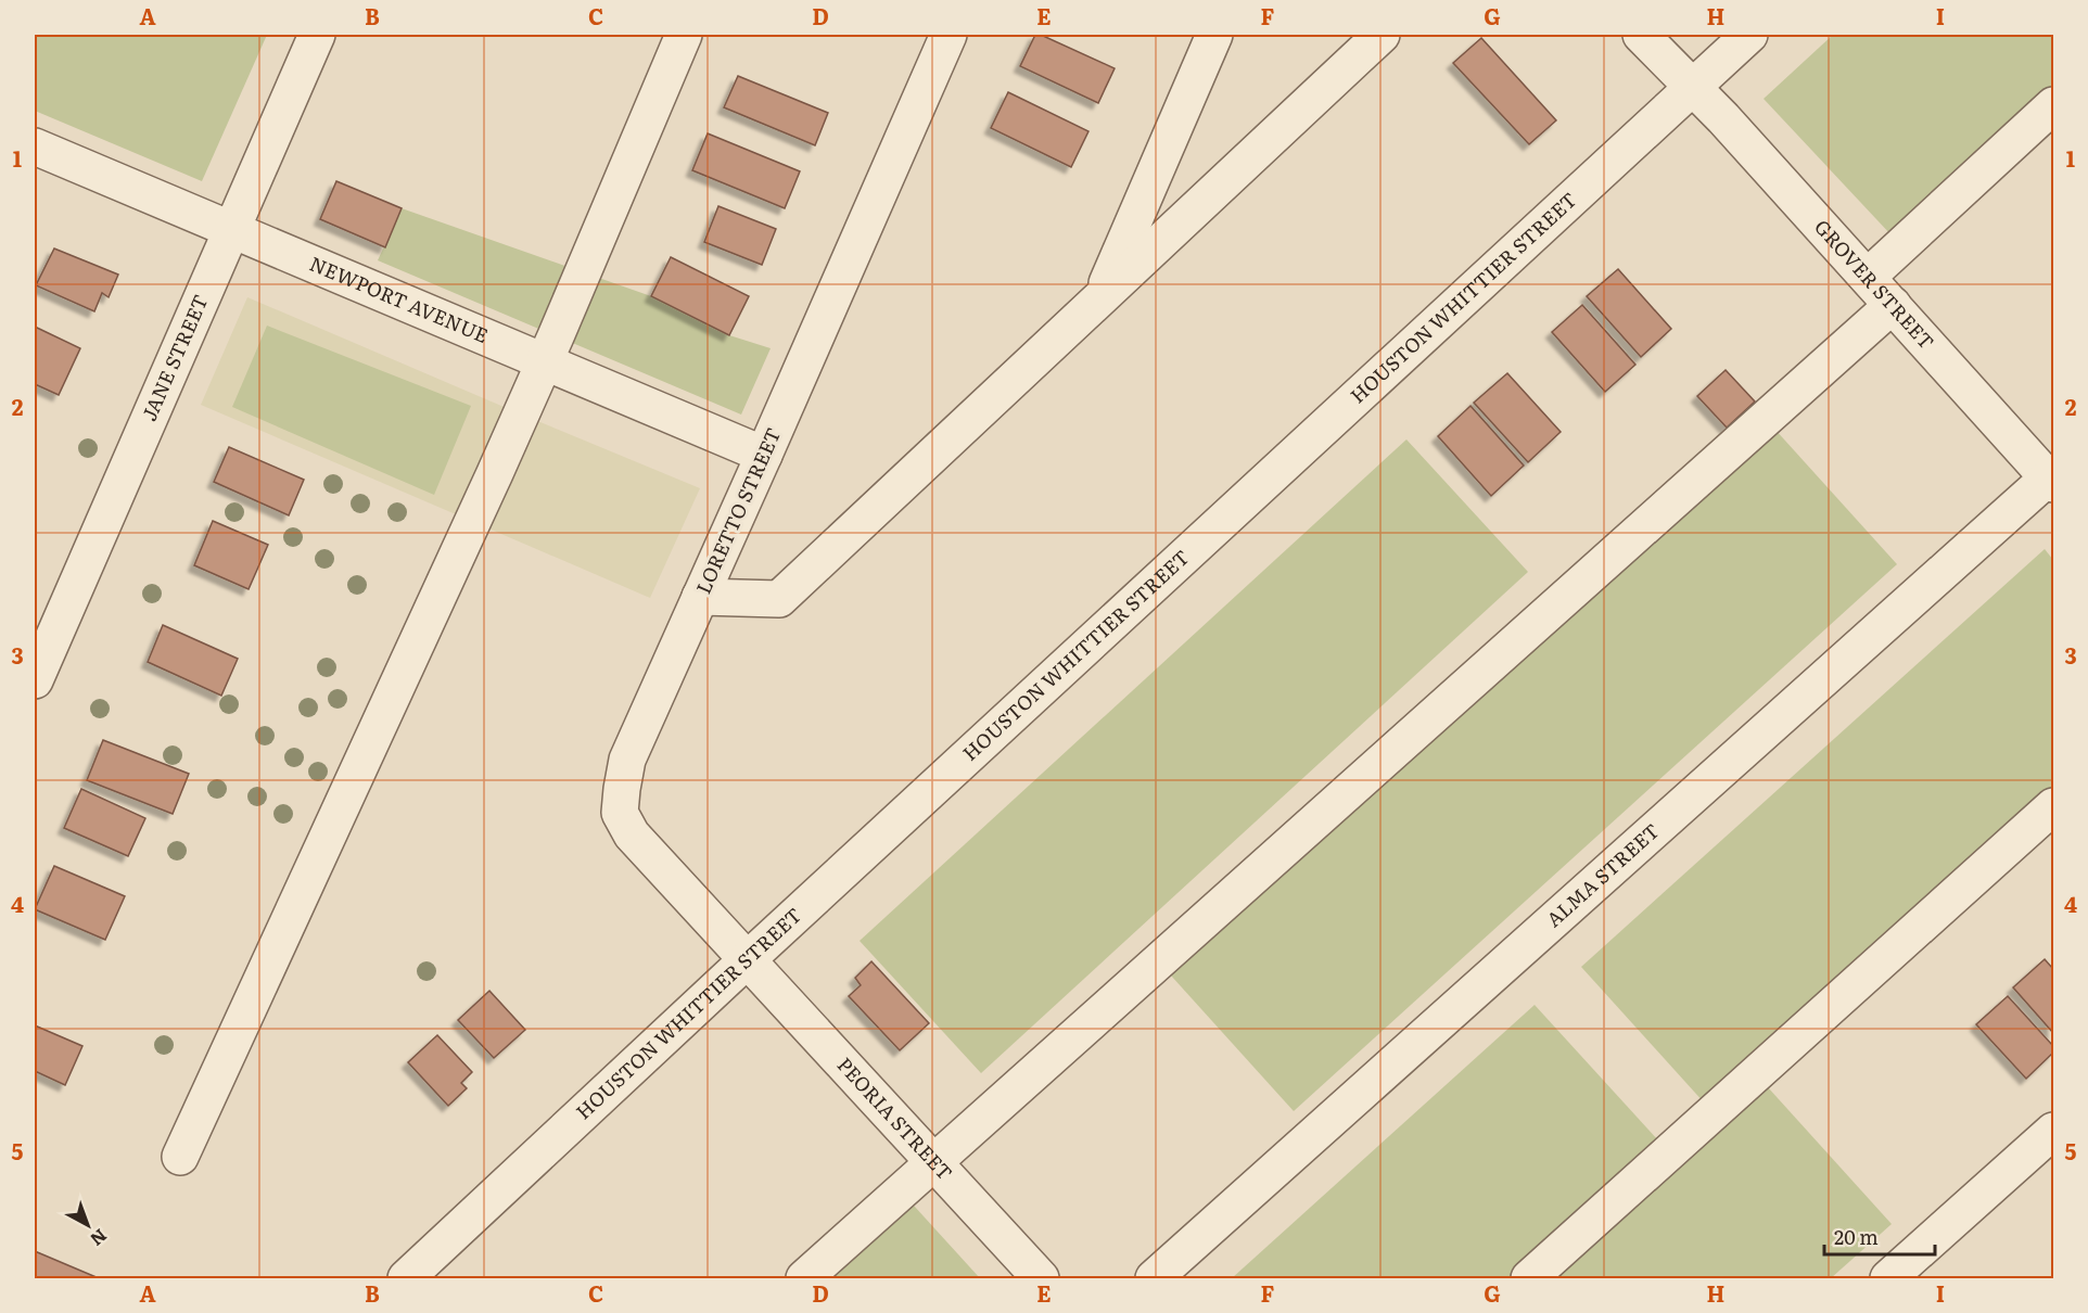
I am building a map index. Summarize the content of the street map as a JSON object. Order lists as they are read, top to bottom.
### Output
{
  "streets": {
    "street": [
      "GROVER STREET",
      "HOUSTON WHITTIER STREET",
      "NEWPORT AVENUE",
      "JANE STREET",
      "LORETTO STREET",
      "ALMA STREET",
      "PEORIA STREET"
    ]
  },
  "crossings": [
    ["GROVER STREET", "HOUSTON WHITTIER STREET"],
    ["GROVER STREET", "ALMA STREET"],
    ["HOUSTON WHITTIER STREET", "LORETTO STREET"],
    ["HOUSTON WHITTIER STREET", "PEORIA STREET"],
    ["NEWPORT AVENUE", "JANE STREET"],
    ["NEWPORT AVENUE", "LORETTO STREET"],
    ["LORETTO STREET", "PEORIA STREET"]
  ],
  "scale_bar": "20 m",
  "north": "bottom right",
  "grid": {
    "columns": [
      "A",
      "B",
      "C",
      "D",
      "E",
      "F",
      "G",
      "H",
      "I"
    ],
    "rows": [
      "1",
      "2",
      "3",
      "4",
      "5"
    ]
  }
}
